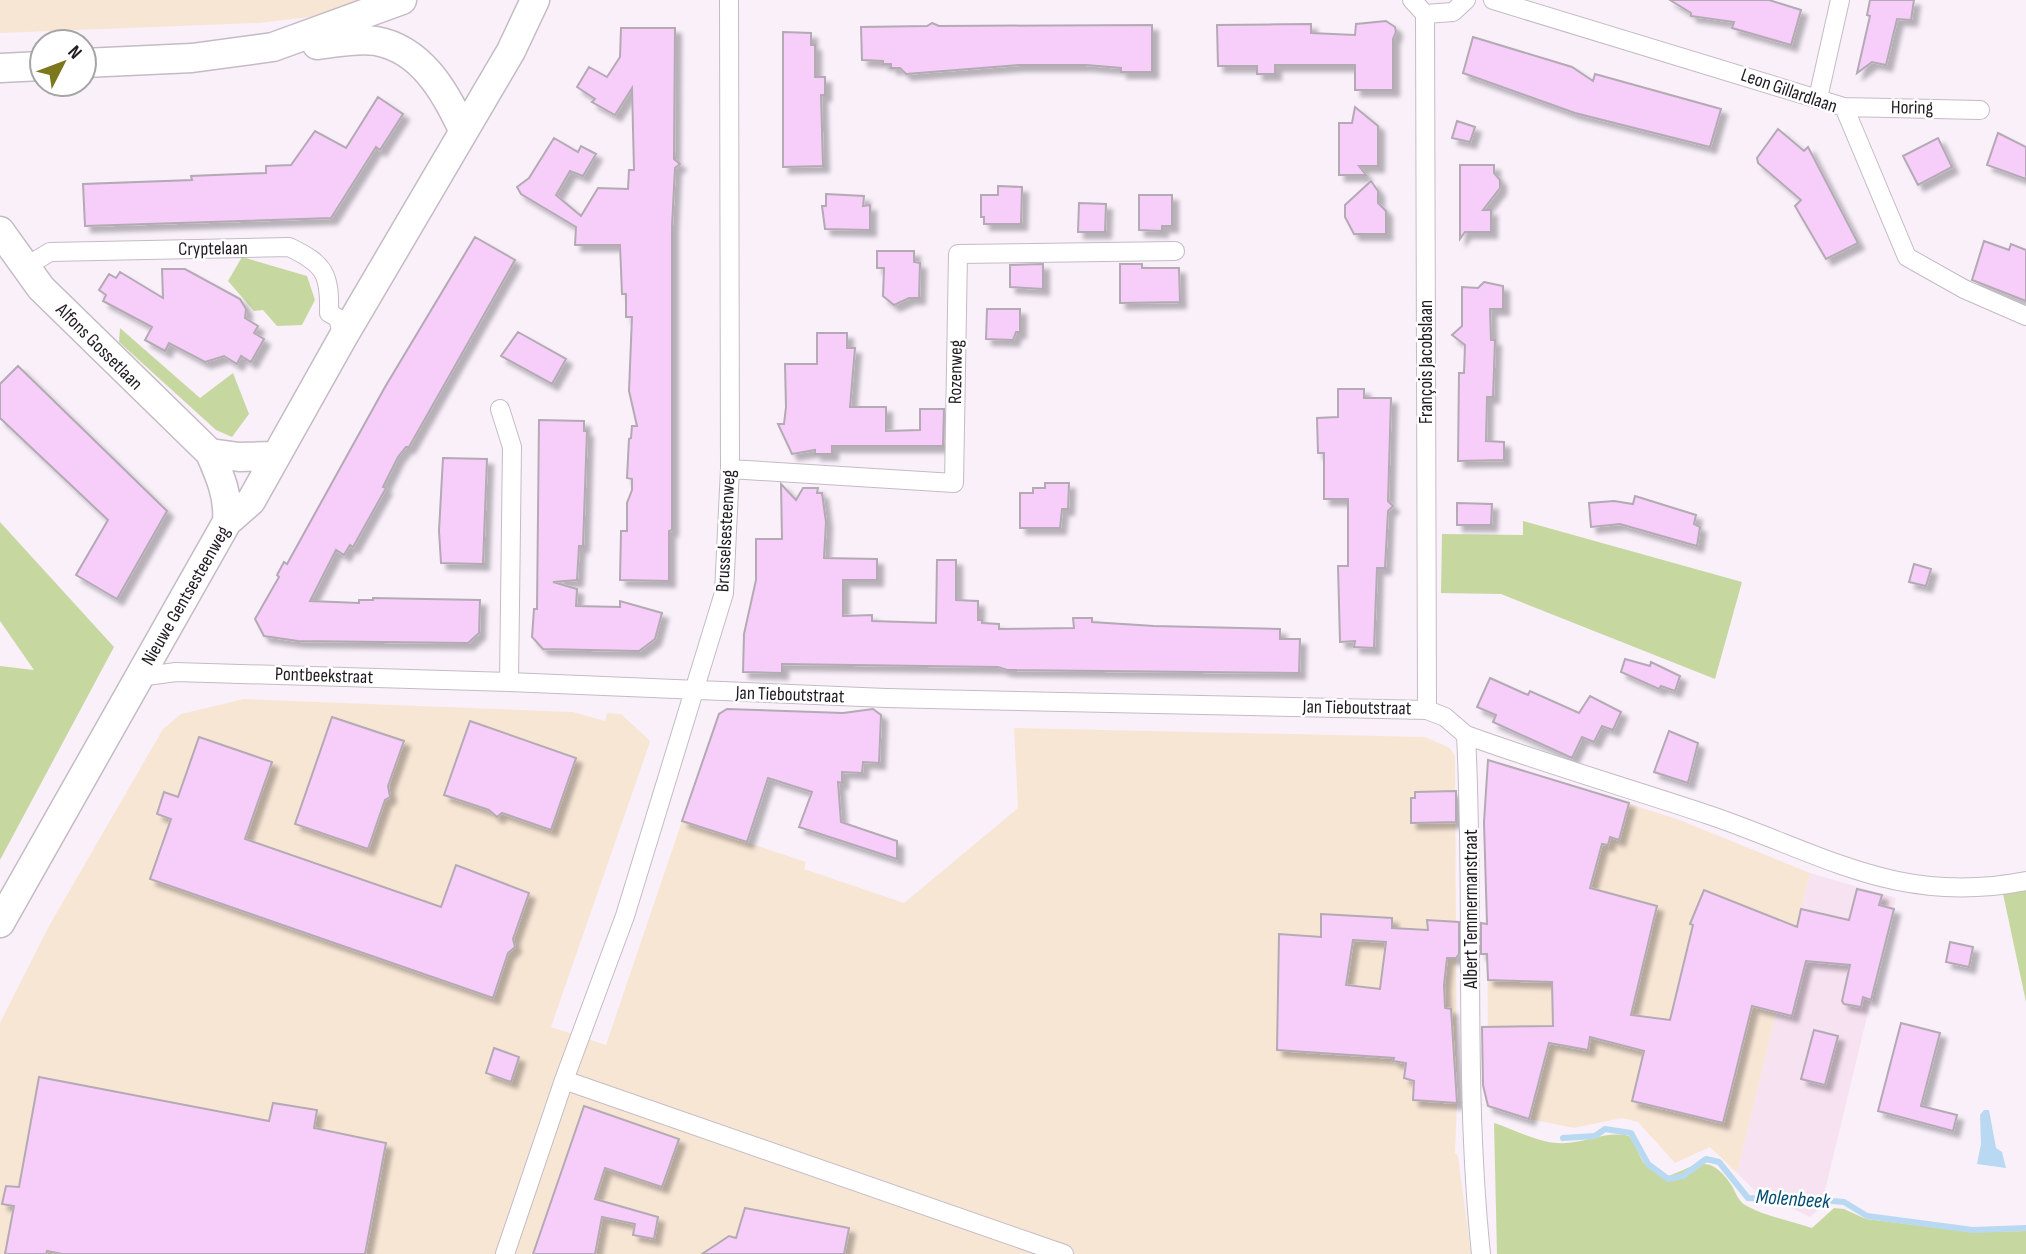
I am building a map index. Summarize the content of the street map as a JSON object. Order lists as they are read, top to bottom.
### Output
{
  "streets": {
    "main road": ["Alfons Gossetlaan", "Nieuwe Gentsesteenweg"],
    "street": [
      "Leon Gillardlaan",
      "Horing",
      "Cryptelaan",
      "François Jacobslaan",
      "Rozenweg",
      "Brusselsesteenweg",
      "Pontbeekstraat",
      "Jan Tieboutstraat",
      "Albert Temmermanstraat"
    ]
  },
  "crossings": [
    ["Leon Gillardlaan", "Horing"],
    ["Cryptelaan", "Alfons Gossetlaan"],
    ["Cryptelaan", "Nieuwe Gentsesteenweg"],
    ["François Jacobslaan", "Jan Tieboutstraat"],
    ["Rozenweg", "Brusselsesteenweg"],
    ["Brusselsesteenweg", "Pontbeekstraat"],
    ["Brusselsesteenweg", "Jan Tieboutstraat"],
    ["Nieuwe Gentsesteenweg", "Pontbeekstraat"],
    ["Pontbeekstraat", "Jan Tieboutstraat"],
    ["Jan Tieboutstraat", "Albert Temmermanstraat"]
  ],
  "water": ["Molenbeek"],
  "north": "top right"
}
